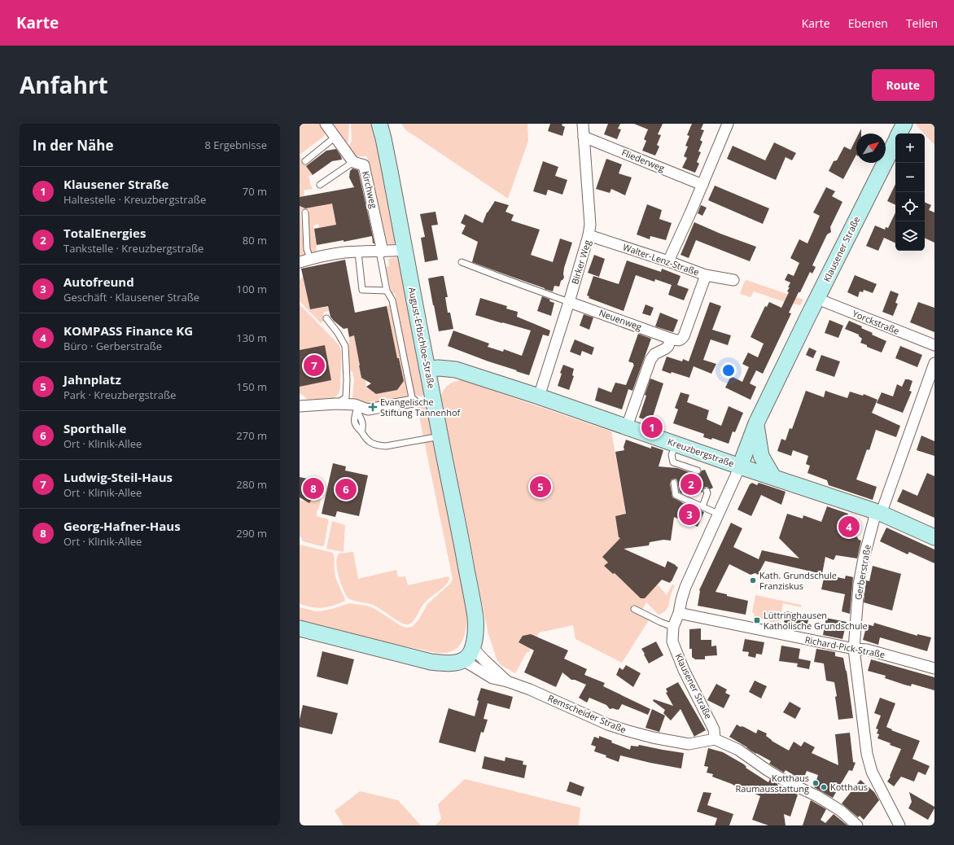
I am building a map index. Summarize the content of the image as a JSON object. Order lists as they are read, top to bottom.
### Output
{
  "streets": {
    "main road": ["Klausener Straße", "August-Erbschloe-Straße", "Kreuzbergstraße"],
    "street": [
      "Fliederweg",
      "Kirchweg",
      "Walter-Lenz-Straße",
      "Birker Weg",
      "Neuenweg",
      "Yorckstraße",
      "Gerberstraße",
      "Richard-Pick-Straße",
      "Remscheider Straße"
    ]
  },
  "crossings": [
    ["Fliederweg", "Birker Weg"],
    ["Klausener Straße", "Yorckstraße"],
    ["Klausener Straße", "Kreuzbergstraße"],
    ["Klausener Straße", "Richard-Pick-Straße"],
    ["Klausener Straße", "Remscheider Straße"],
    ["Walter-Lenz-Straße", "Birker Weg"],
    ["Birker Weg", "Neuenweg"],
    ["Birker Weg", "Kreuzbergstraße"],
    ["August-Erbschloe-Straße", "Kreuzbergstraße"],
    ["August-Erbschloe-Straße", "Remscheider Straße"],
    ["Kreuzbergstraße", "Gerberstraße"],
    ["Gerberstraße", "Richard-Pick-Straße"]
  ],
  "places": {
    "health": ["Evangelische Stiftung Tannenhof"],
    "other": ["Kath. Grundschule Franziskus", "Kotthaus Raumausstattung", "Kotthaus"],
    "transit": ["Lüttringhausen Katholische Grundschule"]
  },
  "north": "top right",
  "page": {
    "header": "Karte",
    "nav": ["Karte", "Ebenen", "Teilen"],
    "title": "Anfahrt",
    "buttons": "Route",
    "heading": ["In der Nähe", "8 Ergebnisse"],
    "map_buttons": ["+", "−"],
    "list": [
      {
        "mark": "1",
        "name": "Klausener Straße",
        "note": "Haltestelle · Kreuzbergstraße",
        "value": "70 m"
      },
      {
        "mark": "2",
        "name": "TotalEnergies",
        "note": "Tankstelle · Kreuzbergstraße",
        "value": "80 m"
      },
      {
        "mark": "3",
        "name": "Autofreund",
        "note": "Geschäft · Klausener Straße",
        "value": "100 m"
      },
      {
        "mark": "4",
        "name": "KOMPASS Finance KG",
        "note": "Büro · Gerberstraße",
        "value": "130 m"
      },
      {
        "mark": "5",
        "name": "Jahnplatz",
        "note": "Park · Kreuzbergstraße",
        "value": "150 m"
      },
      {
        "mark": "6",
        "name": "Sporthalle",
        "note": "Ort · Klinik-Allee",
        "value": "270 m"
      },
      {
        "mark": "7",
        "name": "Ludwig-Steil-Haus",
        "note": "Ort · Klinik-Allee",
        "value": "280 m"
      },
      {
        "mark": "8",
        "name": "Georg-Hafner-Haus",
        "note": "Ort · Klinik-Allee",
        "value": "290 m"
      }
    ],
    "pins": [
      "7",
      "1",
      "2",
      "5",
      "8",
      "6",
      "3",
      "4"
    ]
  }
}
